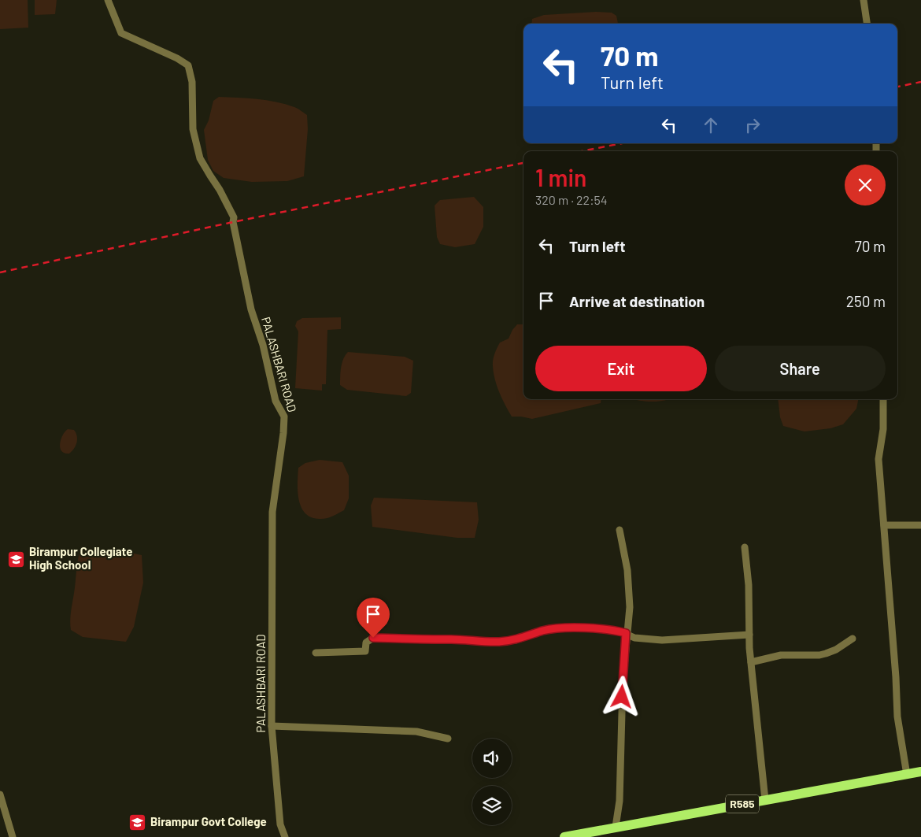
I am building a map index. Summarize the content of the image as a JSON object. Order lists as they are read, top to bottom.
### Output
{
  "streets": {
    "main road": ["R585"],
    "street": ["PALASHBARI ROAD"]
  },
  "places": {
    "school or university": ["Birampur Collegiate High School", "Birampur Govt College"]
  },
  "page": {
    "turn": ["70 m", "Turn left"],
    "heading": ["1 min", "320 m · 22:54"],
    "list": [
      {
        "name": "Turn left",
        "value": "70 m"
      },
      {
        "name": "Arrive at destination",
        "value": "250 m"
      }
    ],
    "buttons": ["Exit", "Share"]
  }
}
